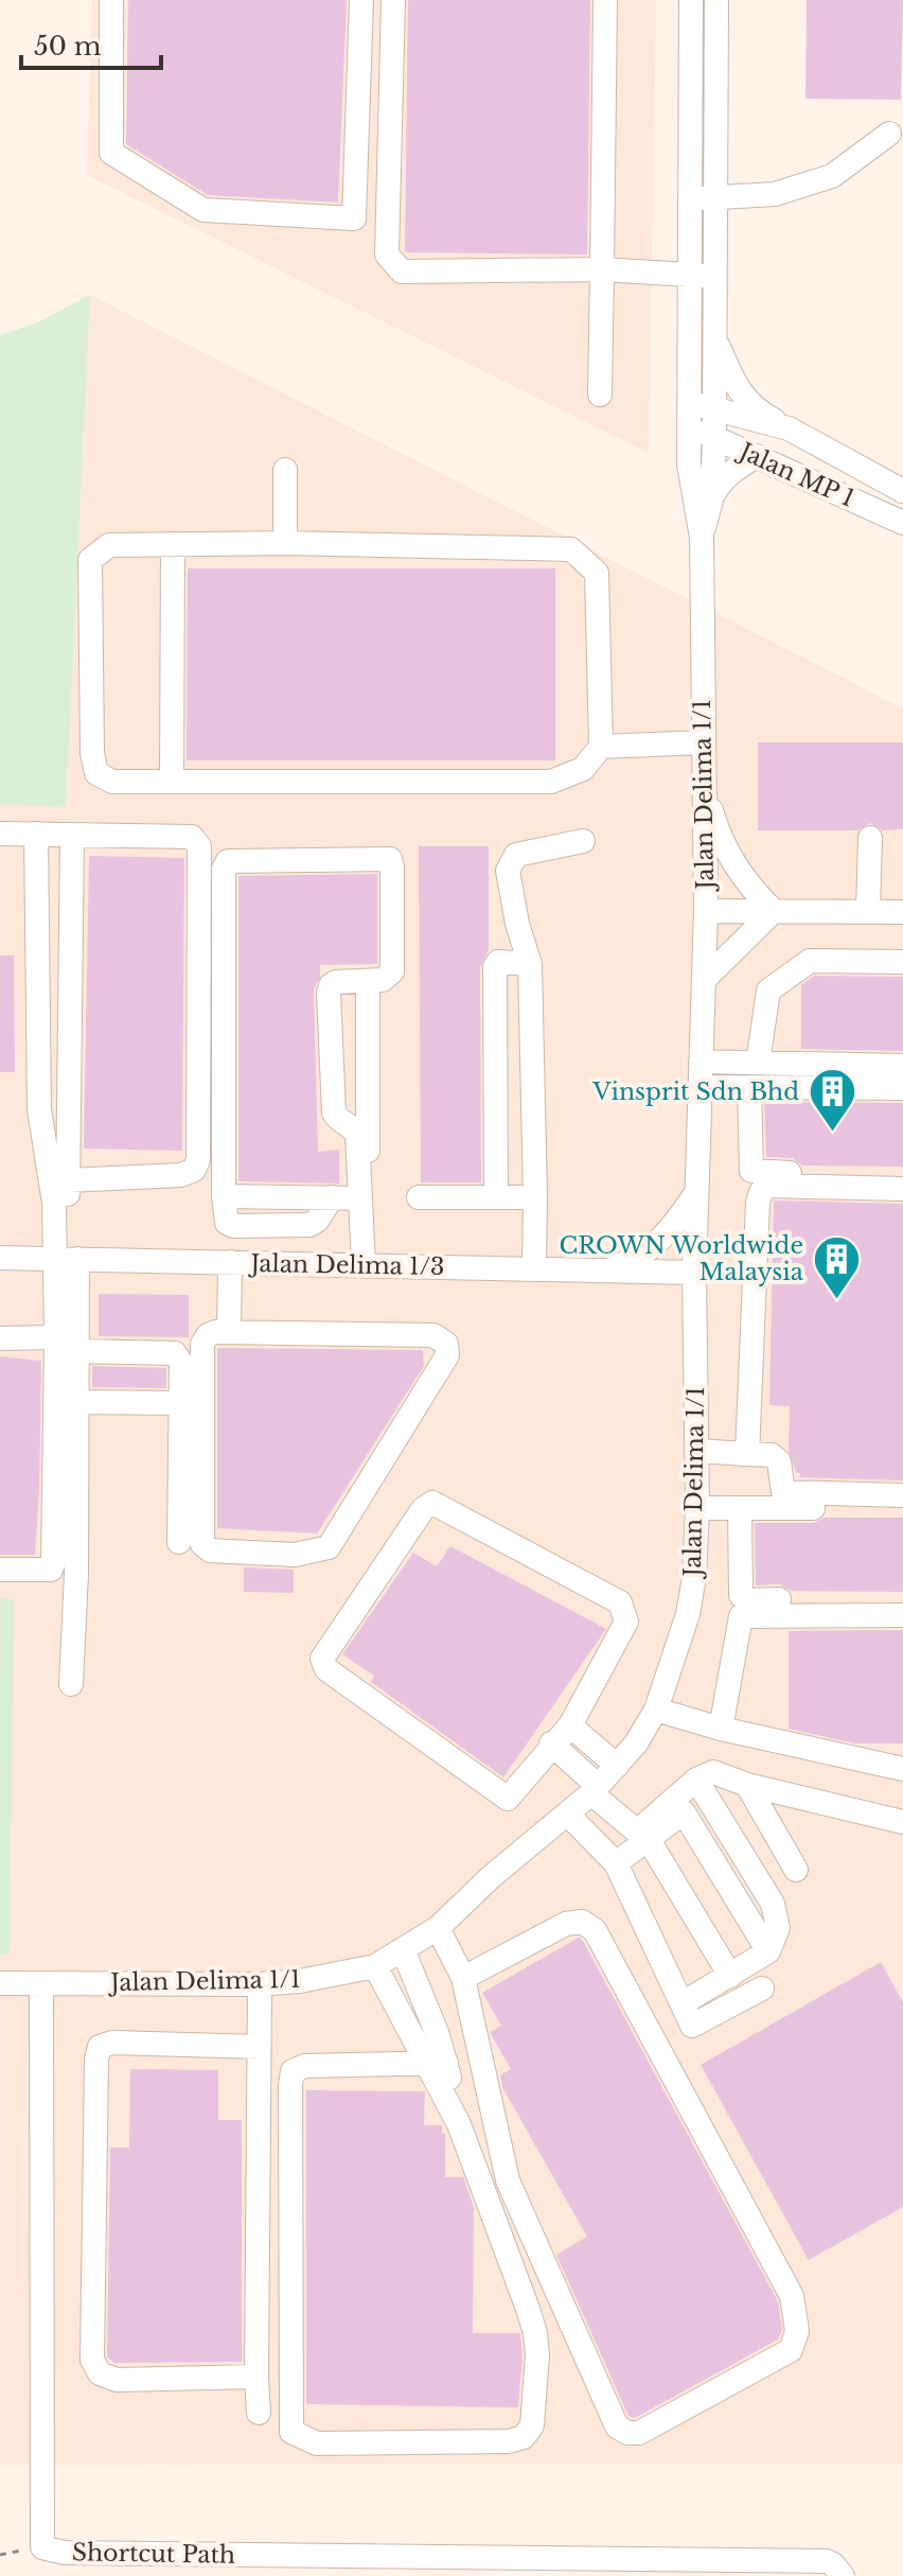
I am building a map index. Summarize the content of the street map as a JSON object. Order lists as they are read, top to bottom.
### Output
{
  "streets": {
    "street": [
      "Jalan MP 1",
      "Jalan Delima 1/1",
      "Jalan Delima 1/3",
      "Shortcut Path"
    ]
  },
  "crossings": [
    ["Jalan MP 1", "Jalan Delima 1/1"],
    ["Jalan Delima 1/1", "Jalan Delima 1/3"],
    ["Jalan Delima 1/1", "Shortcut Path"]
  ],
  "places": {
    "building": ["Vinsprit Sdn Bhd", "CROWN Worldwide Malaysia"]
  },
  "scale_bar": "50 m"
}
